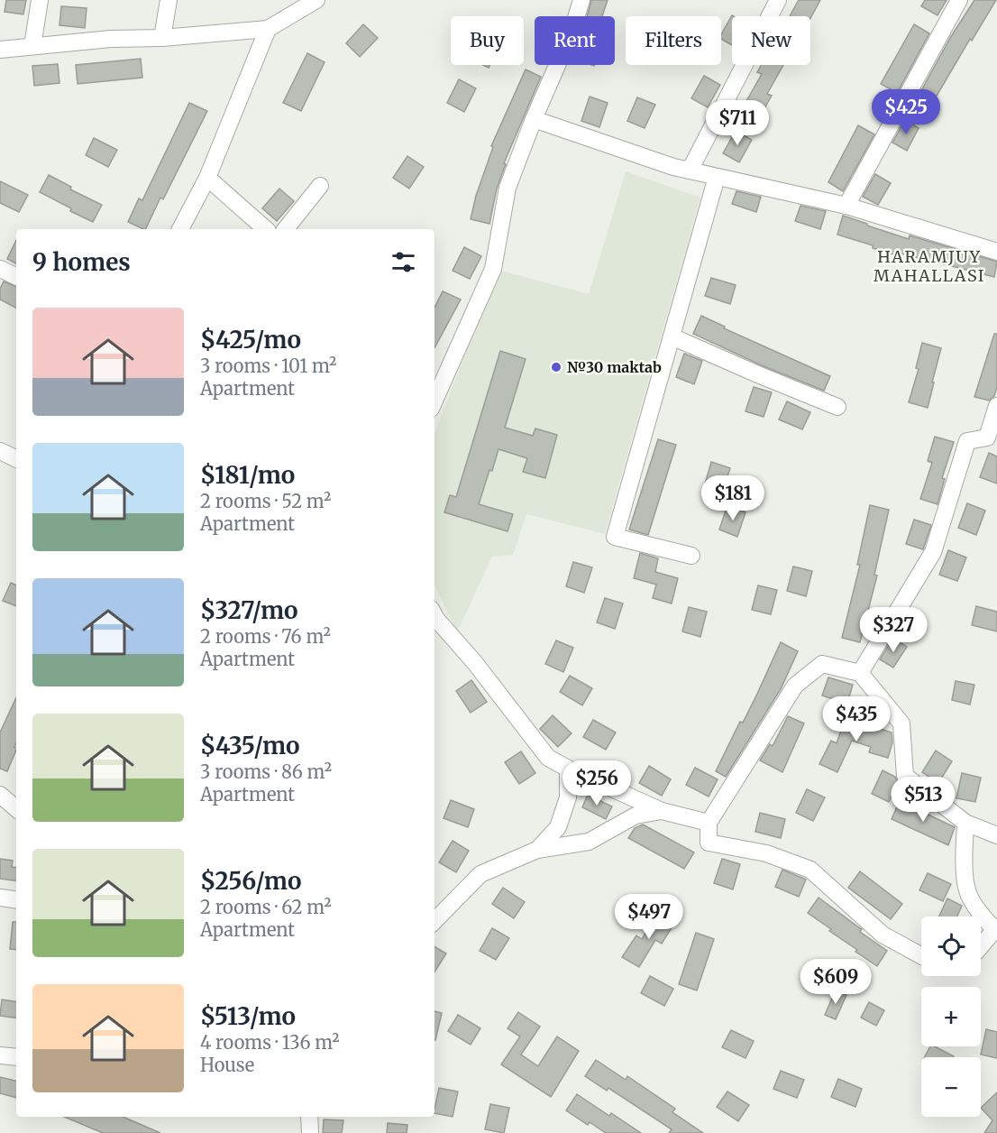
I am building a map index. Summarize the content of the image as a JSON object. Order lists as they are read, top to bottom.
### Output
{
  "districts": ["HARAMJUY MAHALLASI"],
  "places": ["№30 maktab"],
  "page": {
    "chip": [
      "Buy",
      "Rent",
      "Filters",
      "New"
    ],
    "price": [
      "$425",
      "$711",
      "$181",
      "$327",
      "$435",
      "$256",
      "$513",
      "$497",
      "$609"
    ],
    "heading": "9 homes",
    "list": [
      {
        "name": "$425/mo",
        "note": "3 rooms · 101 m² · Apartment"
      },
      {
        "name": "$181/mo",
        "note": "2 rooms · 52 m² · Apartment"
      },
      {
        "name": "$327/mo",
        "note": "2 rooms · 76 m² · Apartment"
      },
      {
        "name": "$435/mo",
        "note": "3 rooms · 86 m² · Apartment"
      },
      {
        "name": "$256/mo",
        "note": "2 rooms · 62 m² · Apartment"
      },
      {
        "name": "$513/mo",
        "note": "4 rooms · 136 m² · House"
      }
    ],
    "map_buttons": ["+", "−"]
  }
}
